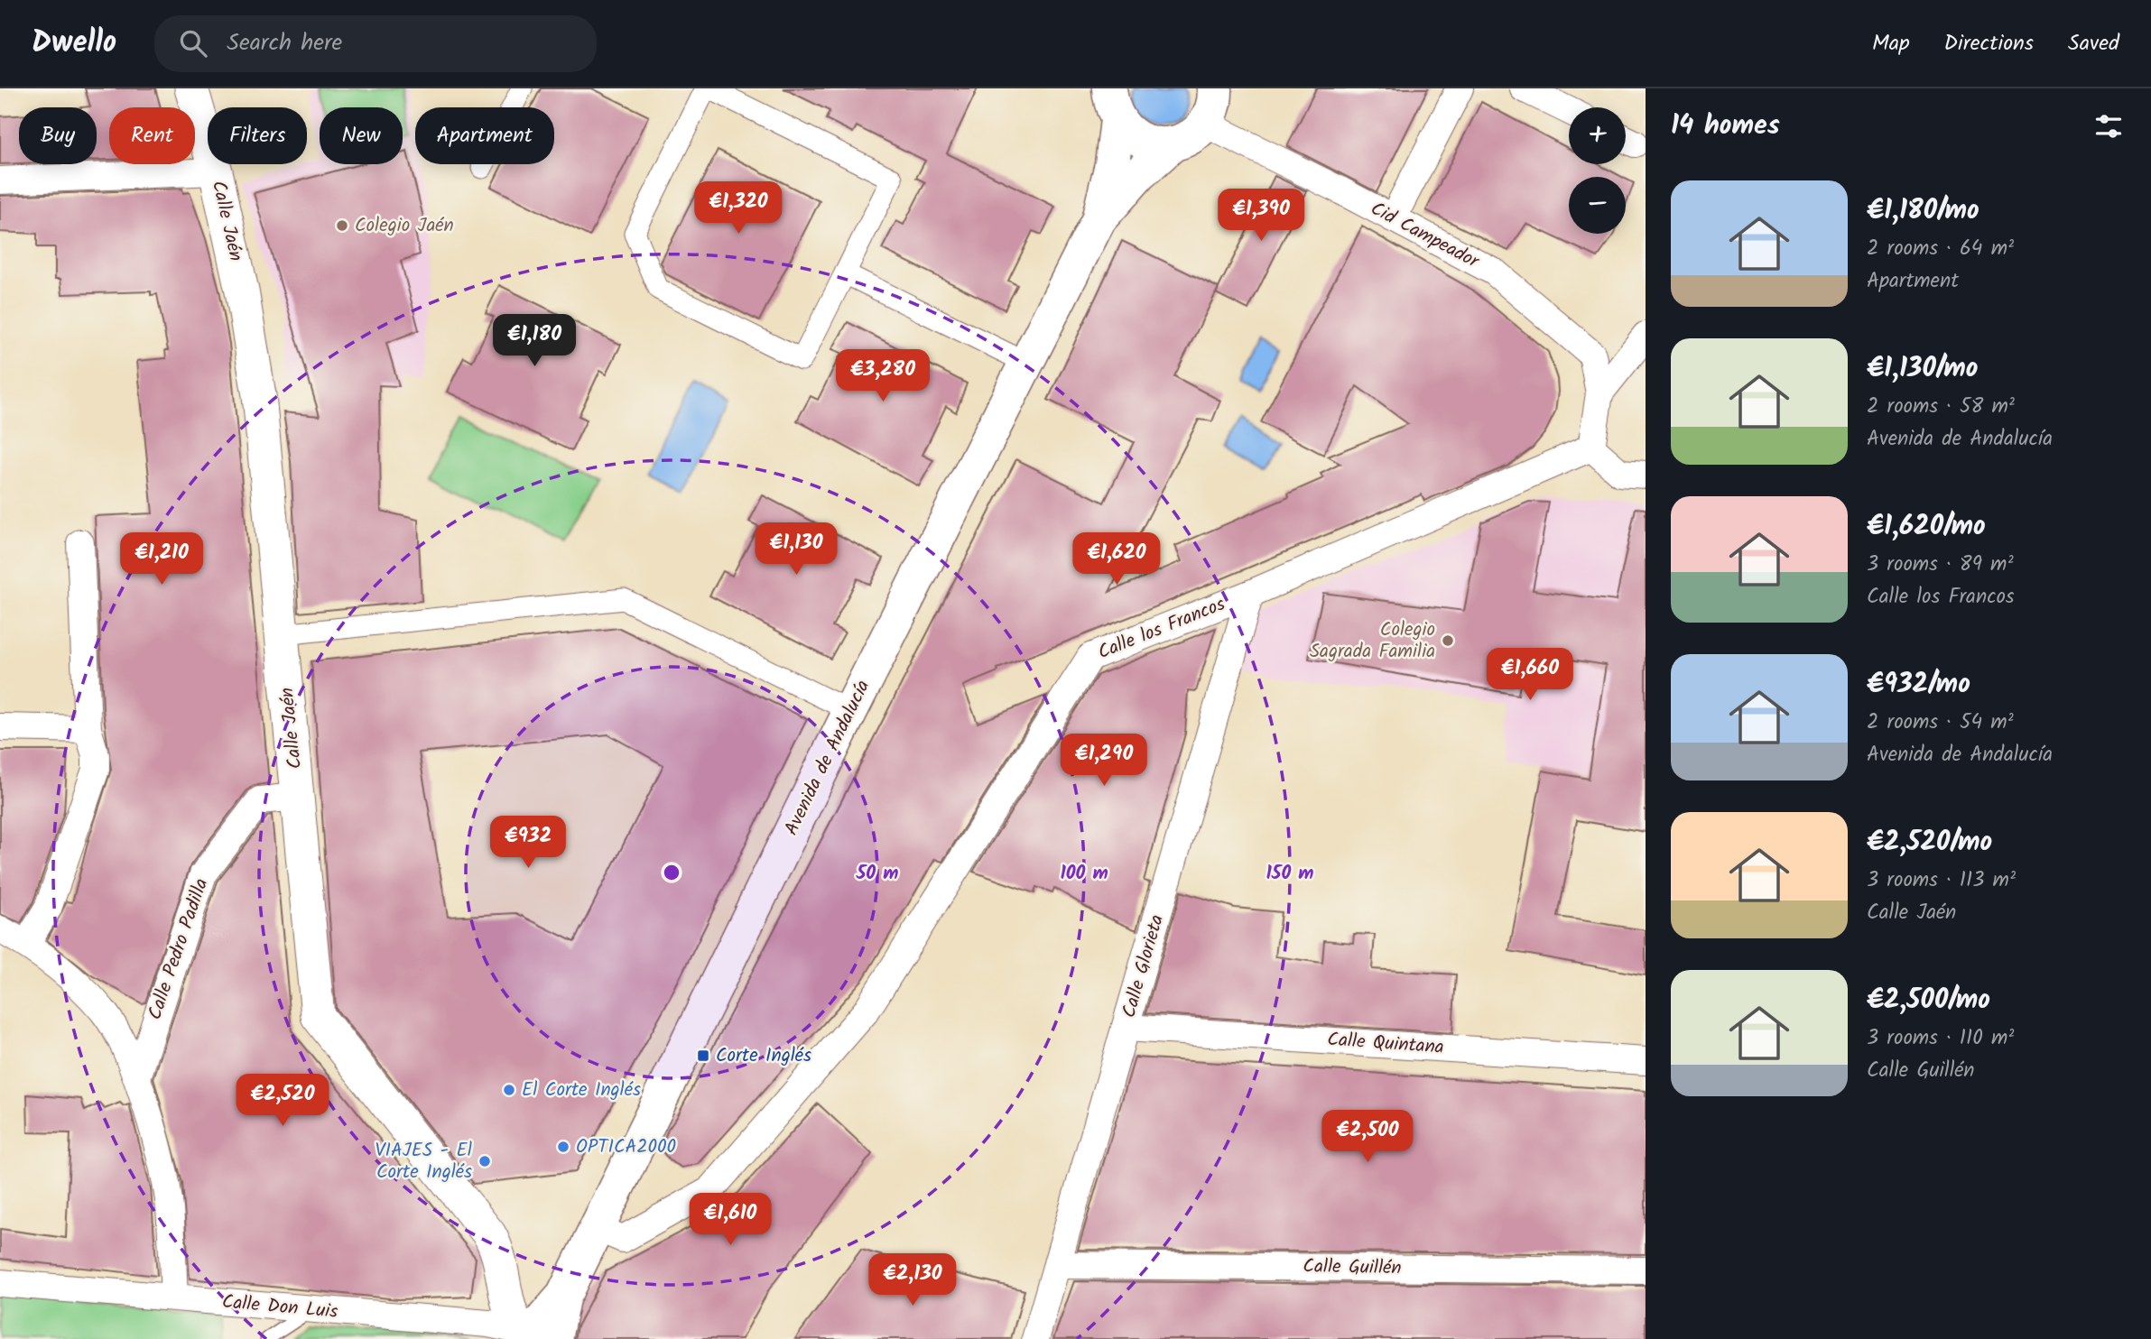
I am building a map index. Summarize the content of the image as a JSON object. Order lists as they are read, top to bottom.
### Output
{
  "streets": {
    "main road": ["Avenida de Andalucía"],
    "street": [
      "Calle Jaén",
      "Cid Campeador",
      "Calle los Francos",
      "Calle Pedro Padilla",
      "Calle Glorieta",
      "Calle Quintana",
      "Calle Guillén",
      "Calle Don Luis"
    ]
  },
  "crossings": [
    ["Calle Jaén", "Avenida de Andalucía"],
    ["Calle Jaén", "Calle Pedro Padilla"],
    ["Calle Jaén", "Calle Don Luis"],
    ["Cid Campeador", "Avenida de Andalucía"],
    ["Calle los Francos", "Avenida de Andalucía"],
    ["Calle los Francos", "Calle Glorieta"],
    ["Avenida de Andalucía", "Calle Don Luis"],
    ["Calle Glorieta", "Calle Quintana"],
    ["Calle Glorieta", "Calle Guillén"]
  ],
  "places": {
    "other": [
      "Colegio Jaén",
      "Colegio Sagrada Familia",
      "El Corte Inglés",
      "OPTICA2000",
      "VIAJES - El Corte Inglés"
    ],
    "transit": ["Corte Inglés"]
  },
  "page": {
    "header": "Dwello",
    "search": "Search here",
    "nav": ["Map", "Directions", "Saved"],
    "heading": "14 homes",
    "map_buttons": ["+", "−"],
    "chip": [
      "Buy",
      "Rent",
      "Filters",
      "New",
      "Apartment"
    ],
    "list": [
      {
        "name": "€1,180/mo",
        "note": "2 rooms · 64 m² · Apartment"
      },
      {
        "name": "€1,130/mo",
        "note": "2 rooms · 58 m² · Avenida de Andalucía"
      },
      {
        "name": "€1,620/mo",
        "note": "3 rooms · 89 m² · Calle los Francos"
      },
      {
        "name": "€932/mo",
        "note": "2 rooms · 54 m² · Avenida de Andalucía"
      },
      {
        "name": "€2,520/mo",
        "note": "3 rooms · 113 m² · Calle Jaén"
      },
      {
        "name": "€2,500/mo",
        "note": "3 rooms · 110 m² · Calle Guillén"
      }
    ],
    "price": [
      "€1,320",
      "€1,390",
      "€1,180",
      "€3,280",
      "€1,130",
      "€1,210",
      "€1,620",
      "€1,660",
      "€1,290",
      "€932",
      "€2,520",
      "€2,500",
      "€1,610",
      "€2,130"
    ]
  },
  "rings": ["50 m", "100 m", "150 m"]
}
